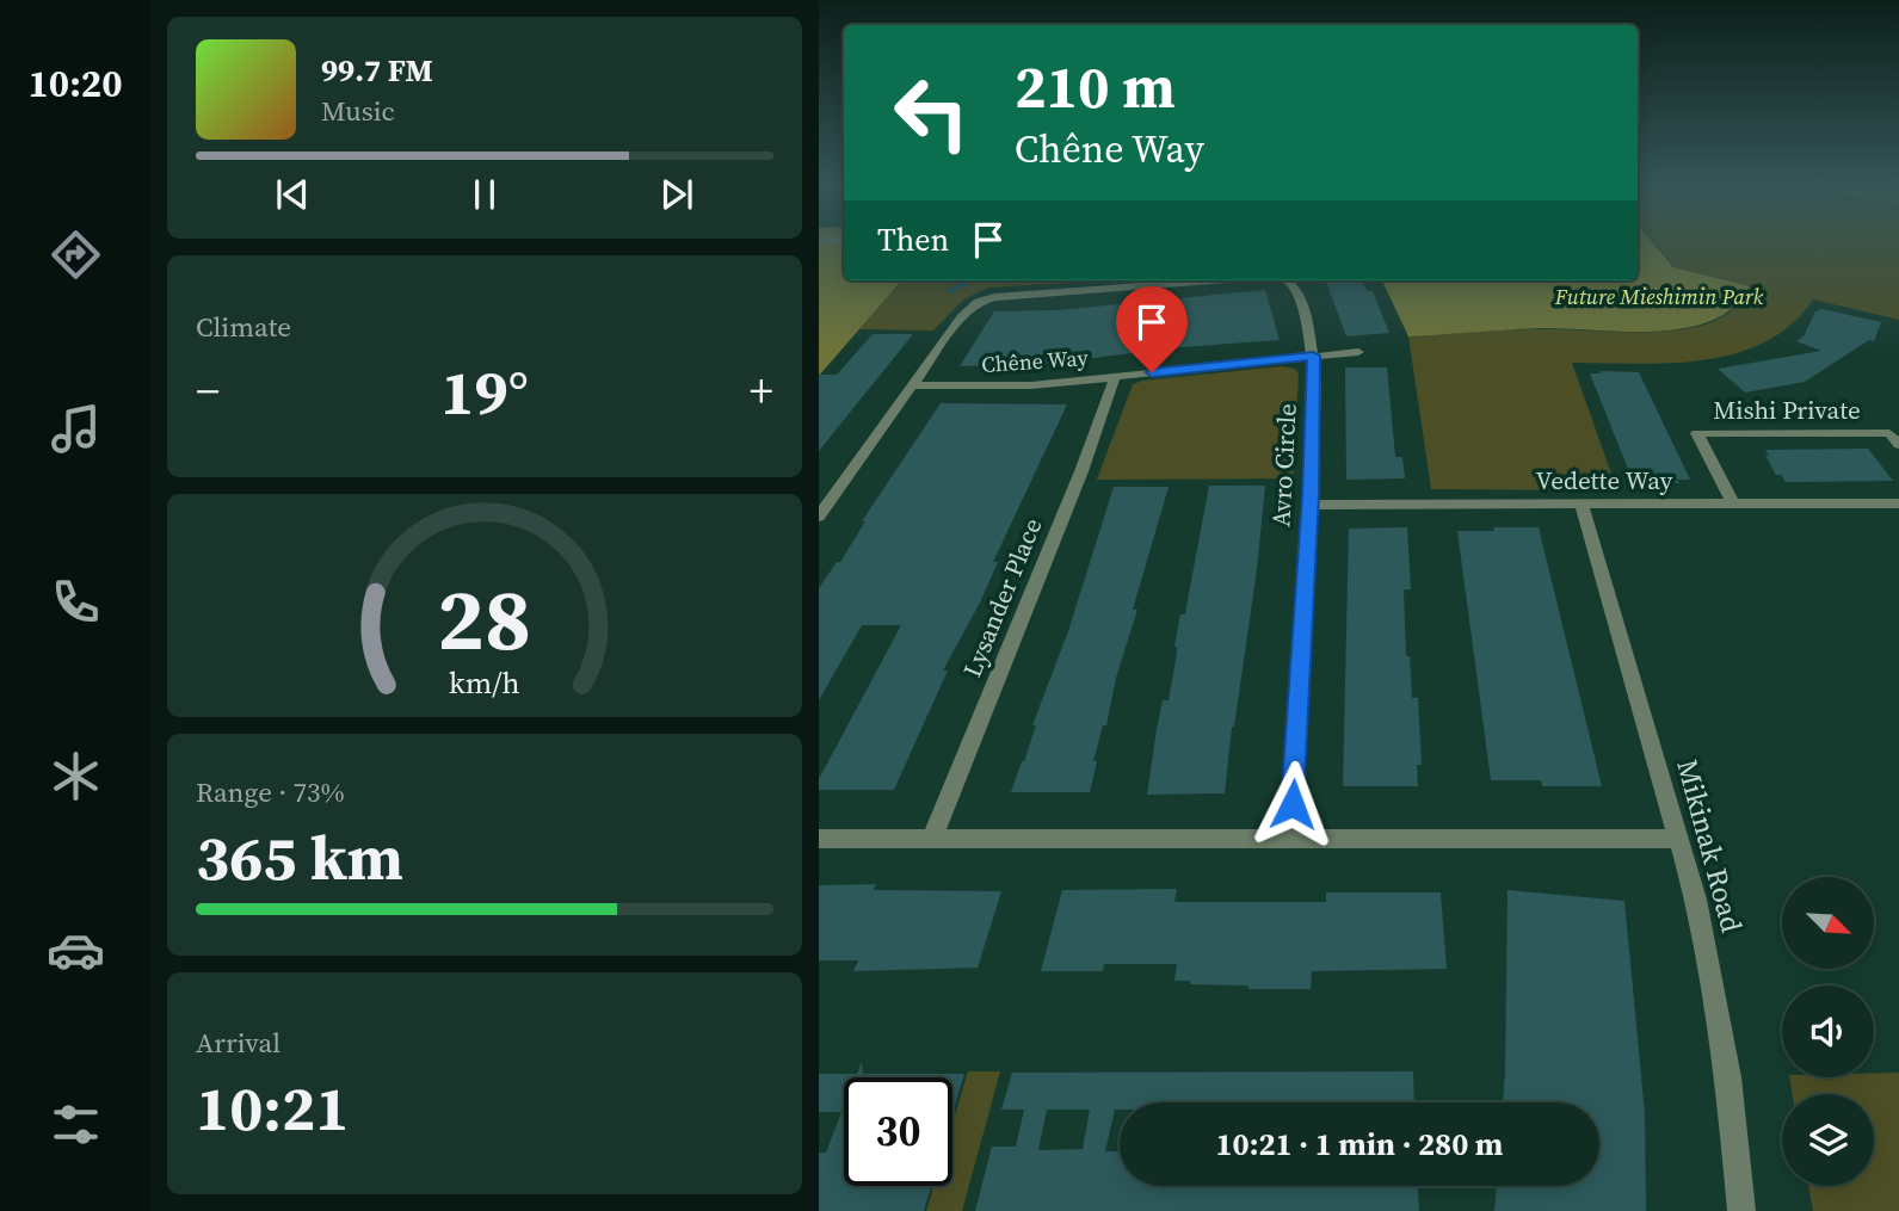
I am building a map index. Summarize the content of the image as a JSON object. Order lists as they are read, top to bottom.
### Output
{
  "streets": {
    "street": [
      "Chêne Way",
      "Mishi Private",
      "Avro Circle",
      "Vedette Way",
      "Lysander Place",
      "Mikinak Road"
    ]
  },
  "crossings": [
    ["Chêne Way", "Avro Circle"],
    ["Chêne Way", "Lysander Place"],
    ["Mishi Private", "Vedette Way"],
    ["Avro Circle", "Vedette Way"],
    ["Vedette Way", "Mikinak Road"]
  ],
  "parks": ["Future Mieshimin Park"],
  "north": "bottom right",
  "page": {
    "tabs": "10:20",
    "turn": ["210 m", "Chêne Way"],
    "song": ["99.7 FM", "Music"],
    "then": "Then",
    "tile": [
      "Climate",
      ["Range · 73%", "365 km"],
      ["Arrival", "10:21"]
    ],
    "heat": ["−", "19°", "+"],
    "limit": "30",
    "trip": "10:21 · 1 min · 280 m",
    "gauge": ["28", "km/h"]
  }
}
